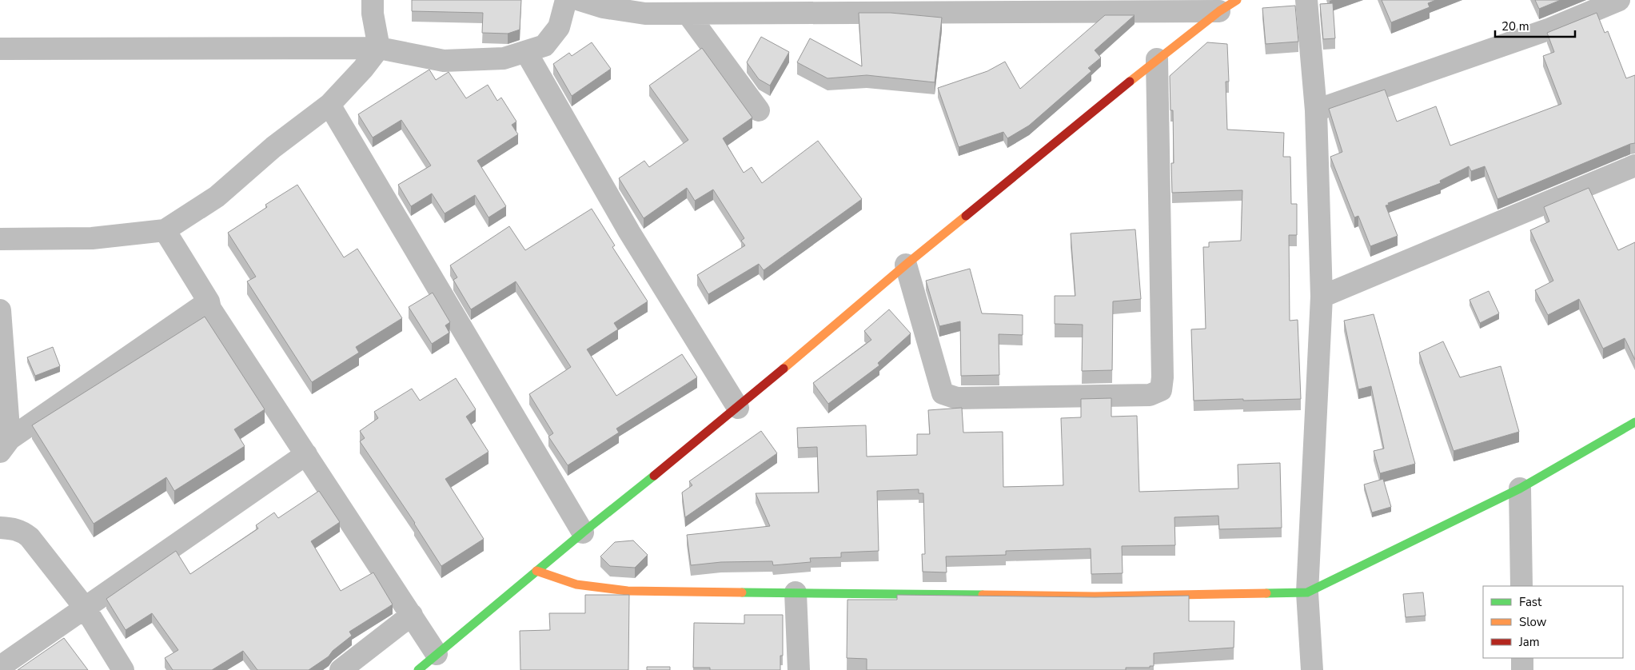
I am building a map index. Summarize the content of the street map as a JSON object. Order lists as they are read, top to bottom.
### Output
{
  "legend": ["Fast", "Slow", "Jam"],
  "scale_bar": "20 m"
}
